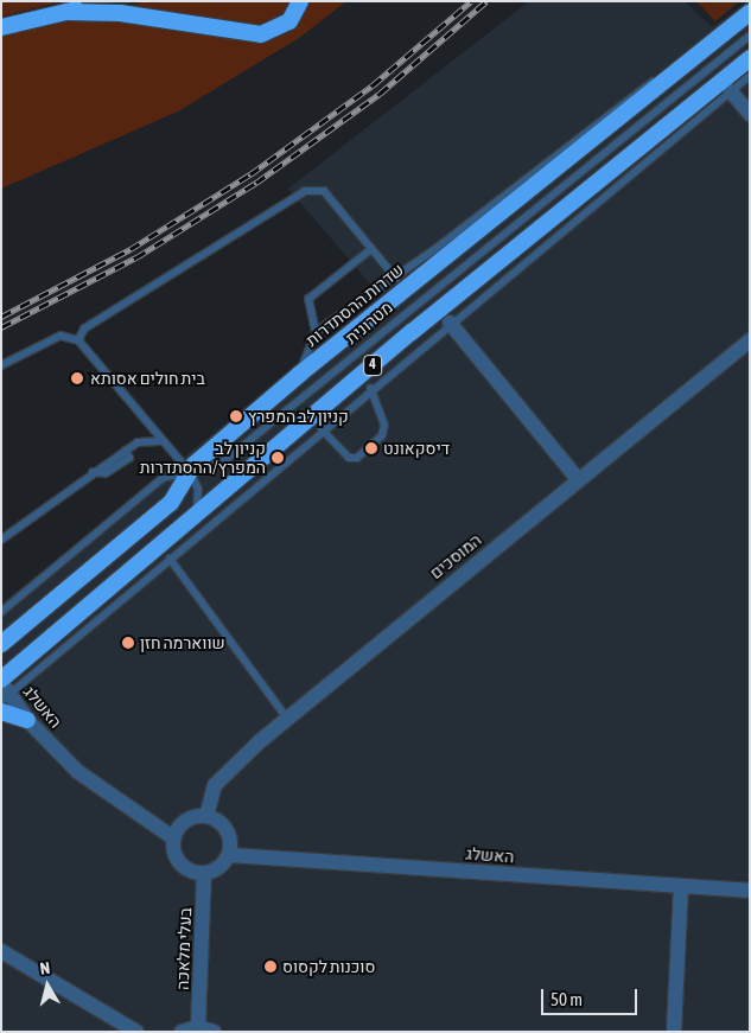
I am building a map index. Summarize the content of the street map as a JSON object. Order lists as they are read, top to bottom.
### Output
{
  "streets": {
    "highway": ["שדרות ההסתדרות", "4"],
    "street": ["המוסכים", "האשלג", "בעלי מלאכה"],
    "lane": ["מטרונית"]
  },
  "crossings": [
    ["שדרות ההסתדרות", "מטרונית"],
    ["4", "האשלג"],
    ["המוסכים", "האשלג"],
    ["המוסכים", "בעלי מלאכה"],
    ["האשלג", "בעלי מלאכה"]
  ],
  "places": [
    "בית חולים אסותא",
    "קניון לב המפרץ",
    "דיסקאונט",
    "קניון לב המפרץ/ההסתדרות",
    "שווארמה חזן",
    "סוכנות לקסוס"
  ],
  "scale_bar": "50 m",
  "north": "top"
}
